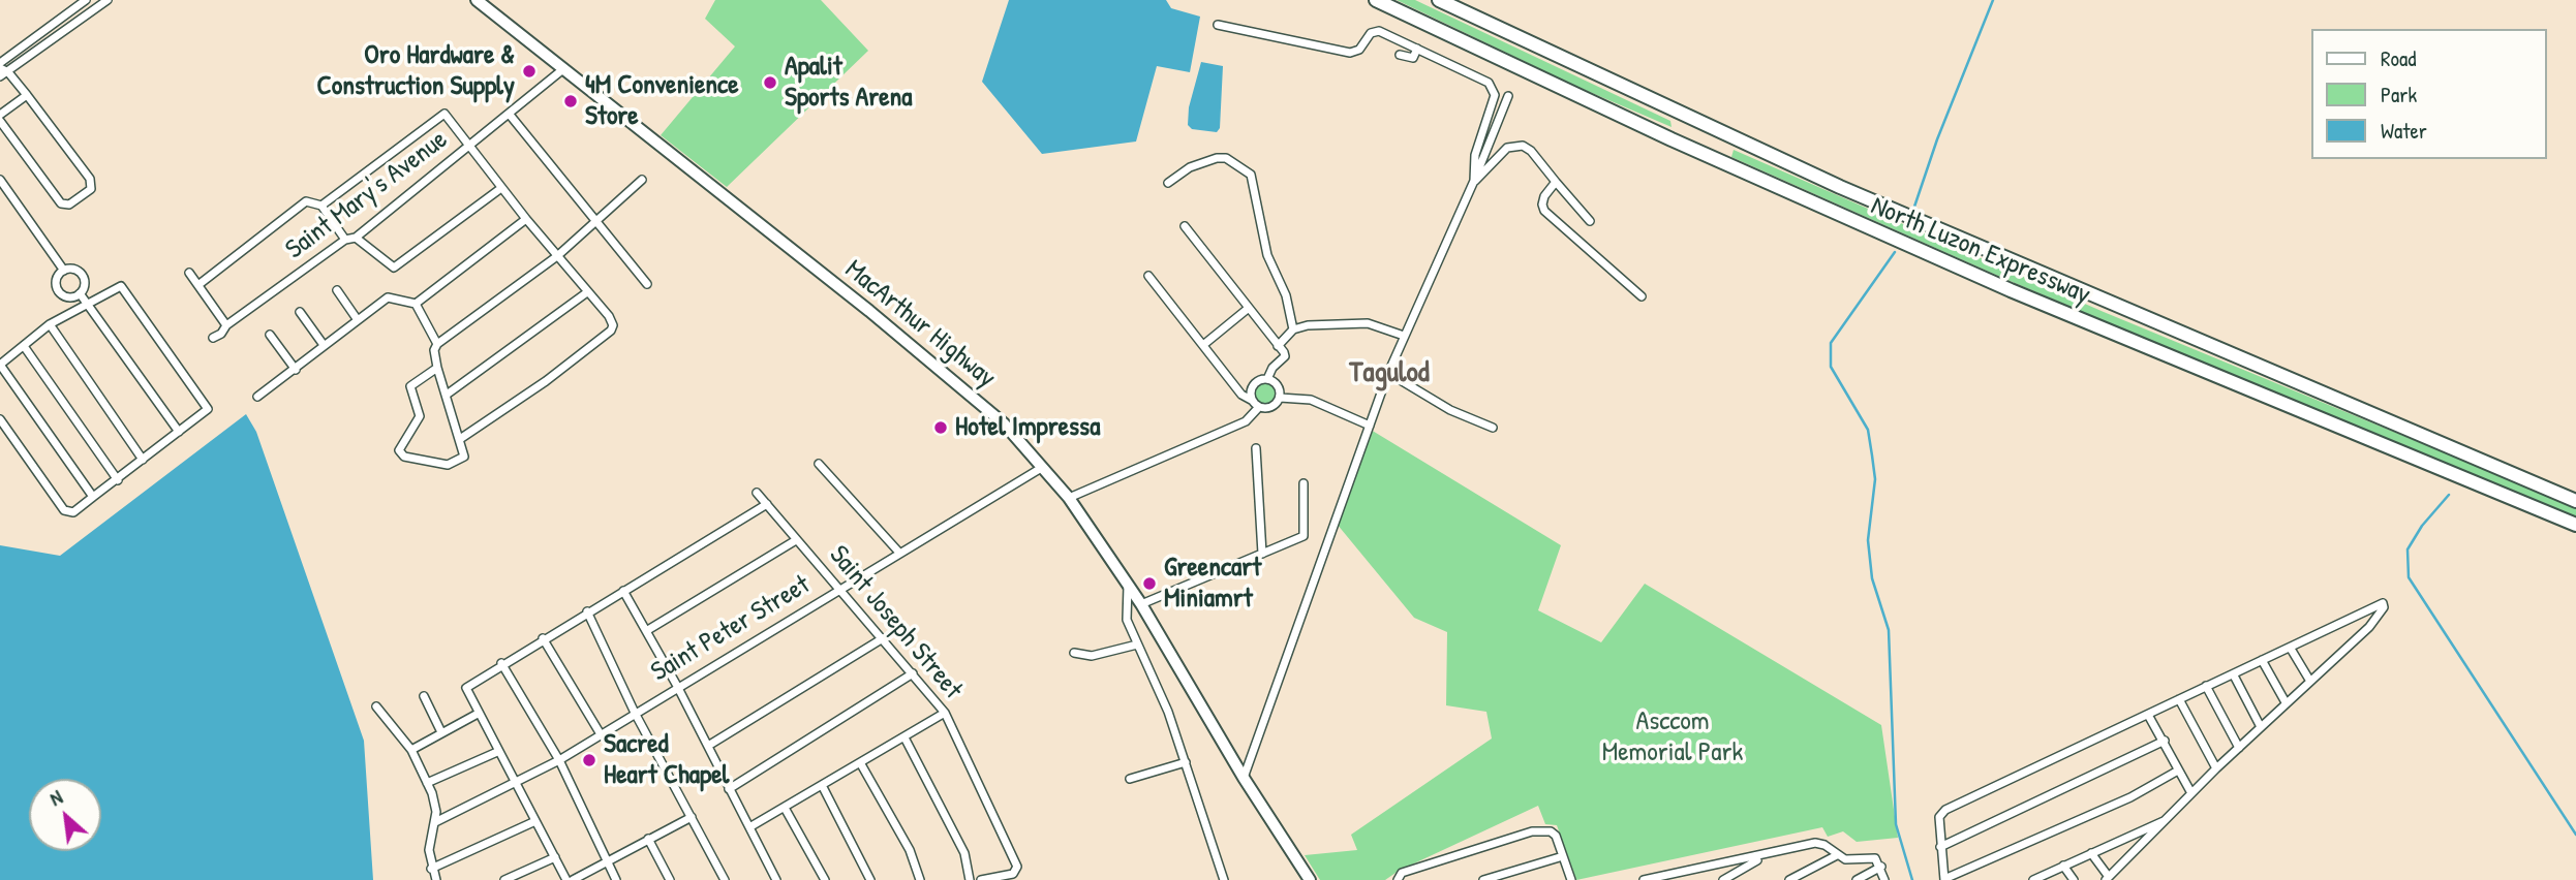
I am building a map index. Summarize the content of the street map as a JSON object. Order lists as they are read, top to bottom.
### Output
{
  "streets": {
    "highway": ["North Luzon Expressway", "MacArthur Highway"],
    "street": ["Saint Mary's Avenue", "Saint Joseph Street", "Saint Peter Street"]
  },
  "crossings": [
    ["Saint Mary's Avenue", "MacArthur Highway"],
    ["MacArthur Highway", "Saint Peter Street"],
    ["Saint Joseph Street", "Saint Peter Street"]
  ],
  "districts": ["Tagulod"],
  "parks": ["Asccom Memorial Park"],
  "places": [
    "Oro Hardware & Construction Supply",
    "Apalit Sports Arena",
    "4M Convenience Store",
    "Hotel Impressa",
    "Greencart Miniamrt",
    "Sacred Heart Chapel"
  ],
  "legend": ["Road", "Park", "Water"],
  "north": "top left"
}
